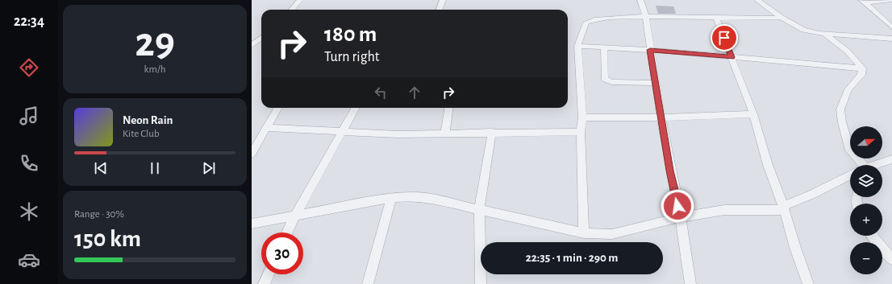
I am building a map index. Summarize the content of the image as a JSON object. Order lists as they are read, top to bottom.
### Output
{
  "north": "right",
  "page": {
    "tabs": "22:34",
    "tile": [
      ["29", "km/h"],
      ["Range · 30%", "150 km"]
    ],
    "turn": ["180 m", "Turn right"],
    "song": ["Neon Rain", "Kite Club"],
    "map_buttons": ["+", "−"],
    "limit": "30",
    "trip": "22:35 · 1 min · 290 m"
  }
}
